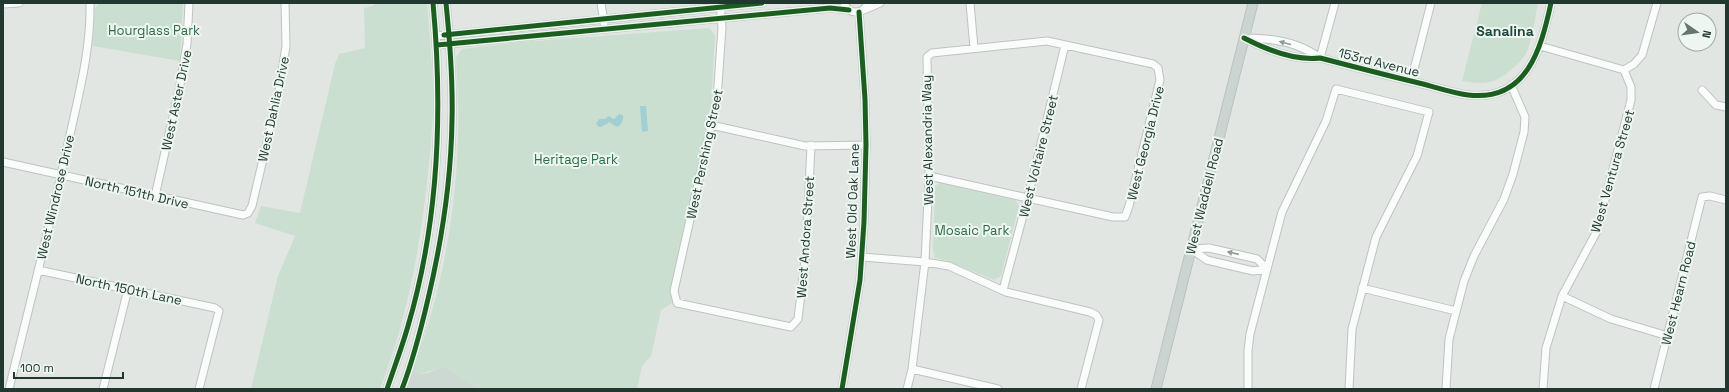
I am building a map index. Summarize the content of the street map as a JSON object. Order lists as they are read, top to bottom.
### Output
{
  "streets": {
    "main road": ["West Waddell Road"],
    "street": [
      "153rd Avenue",
      "West Aster Drive",
      "West Dahlia Drive",
      "West Alexandria Way",
      "West Georgia Drive",
      "West Pershing Street",
      "West Voltaire Street",
      "West Ventura Street",
      "North 151th Drive",
      "West Windrose Drive",
      "West Old Oak Lane",
      "West Andora Street",
      "North 150th Lane",
      "West Hearn Road"
    ]
  },
  "crossings": [
    ["153rd Avenue", "West Waddell Road"],
    ["West Aster Drive", "North 151th Drive"],
    ["West Dahlia Drive", "North 151th Drive"],
    ["West Georgia Drive", "West Voltaire Street"],
    ["West Pershing Street", "West Andora Street"],
    ["North 151th Drive", "West Windrose Drive"],
    ["West Windrose Drive", "North 150th Lane"]
  ],
  "districts": ["Sanalina"],
  "parks": ["Hourglass Park", "Heritage Park", "Mosaic Park"],
  "scale_bar": "100 m",
  "north": "right"
}
